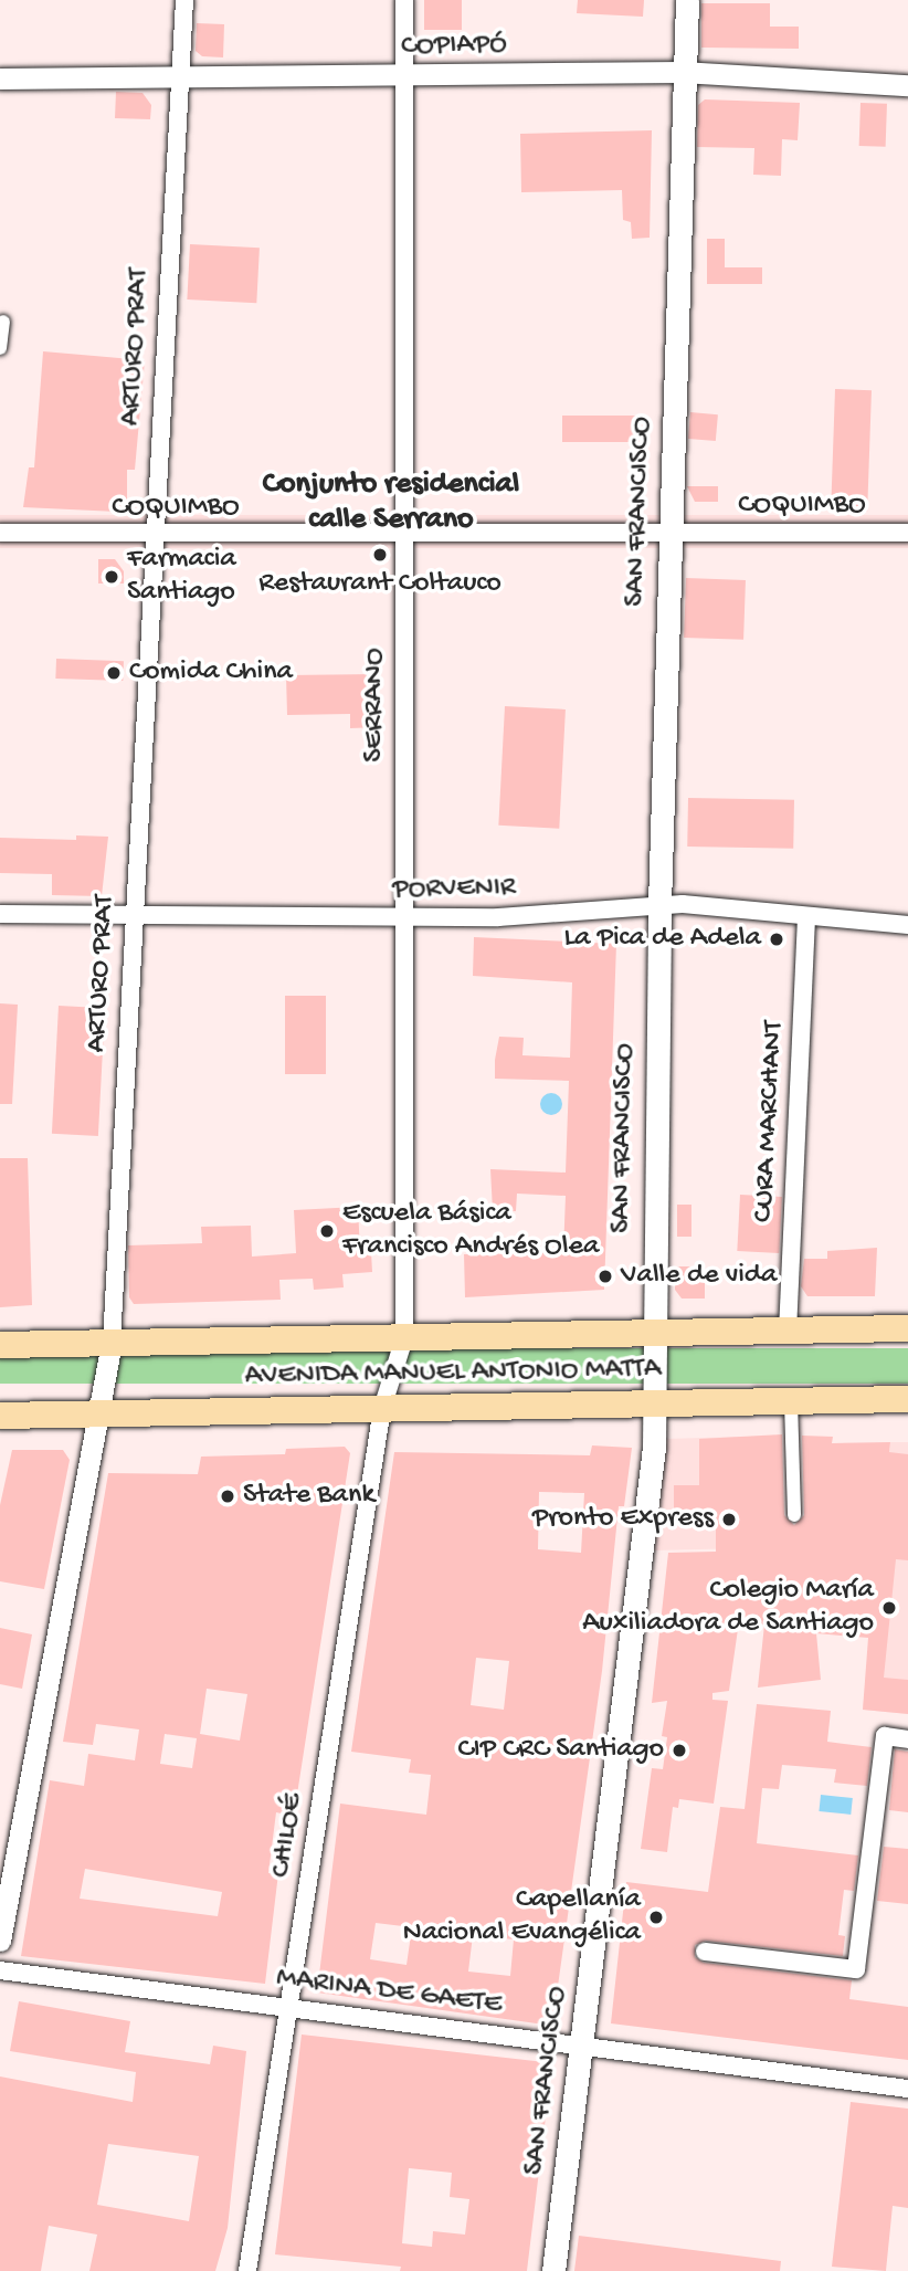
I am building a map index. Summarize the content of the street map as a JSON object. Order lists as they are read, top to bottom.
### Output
{
  "streets": {
    "main road": ["SAN FRANCISCO", "AVENIDA MANUEL ANTONIO MATTA"],
    "street": [
      "COPIAPÓ",
      "ARTURO PRAT",
      "COQUIMBO",
      "SERRANO",
      "PORVENIR",
      "CURA MARCHANT",
      "CHILOÉ",
      "MARINA DE GAETE"
    ]
  },
  "crossings": [
    ["COPIAPÓ", "ARTURO PRAT"],
    ["COPIAPÓ", "SAN FRANCISCO"],
    ["COPIAPÓ", "SERRANO"],
    ["ARTURO PRAT", "COQUIMBO"],
    ["ARTURO PRAT", "PORVENIR"],
    ["ARTURO PRAT", "AVENIDA MANUEL ANTONIO MATTA"],
    ["COQUIMBO", "SAN FRANCISCO"],
    ["COQUIMBO", "SERRANO"],
    ["SAN FRANCISCO", "PORVENIR"],
    ["SAN FRANCISCO", "AVENIDA MANUEL ANTONIO MATTA"],
    ["SAN FRANCISCO", "MARINA DE GAETE"],
    ["SERRANO", "PORVENIR"],
    ["SERRANO", "AVENIDA MANUEL ANTONIO MATTA"],
    ["SERRANO", "CHILOÉ"],
    ["PORVENIR", "CURA MARCHANT"],
    ["CURA MARCHANT", "AVENIDA MANUEL ANTONIO MATTA"],
    ["AVENIDA MANUEL ANTONIO MATTA", "CHILOÉ"],
    ["CHILOÉ", "MARINA DE GAETE"]
  ],
  "districts": ["Conjunto residencial calle Serrano"],
  "places": [
    "Restaurant Coltauco",
    "Farmacia Santiago",
    "Comida China",
    "La Pica de Adela",
    "Escuela Básica Francisco Andrés Olea",
    "Valle de vida",
    "State Bank",
    "Pronto Express",
    "Colegio María Auxiliadora de Santiago",
    "CIP CRC Santiago",
    "Capellanía Nacional Evangélica"
  ]
}
